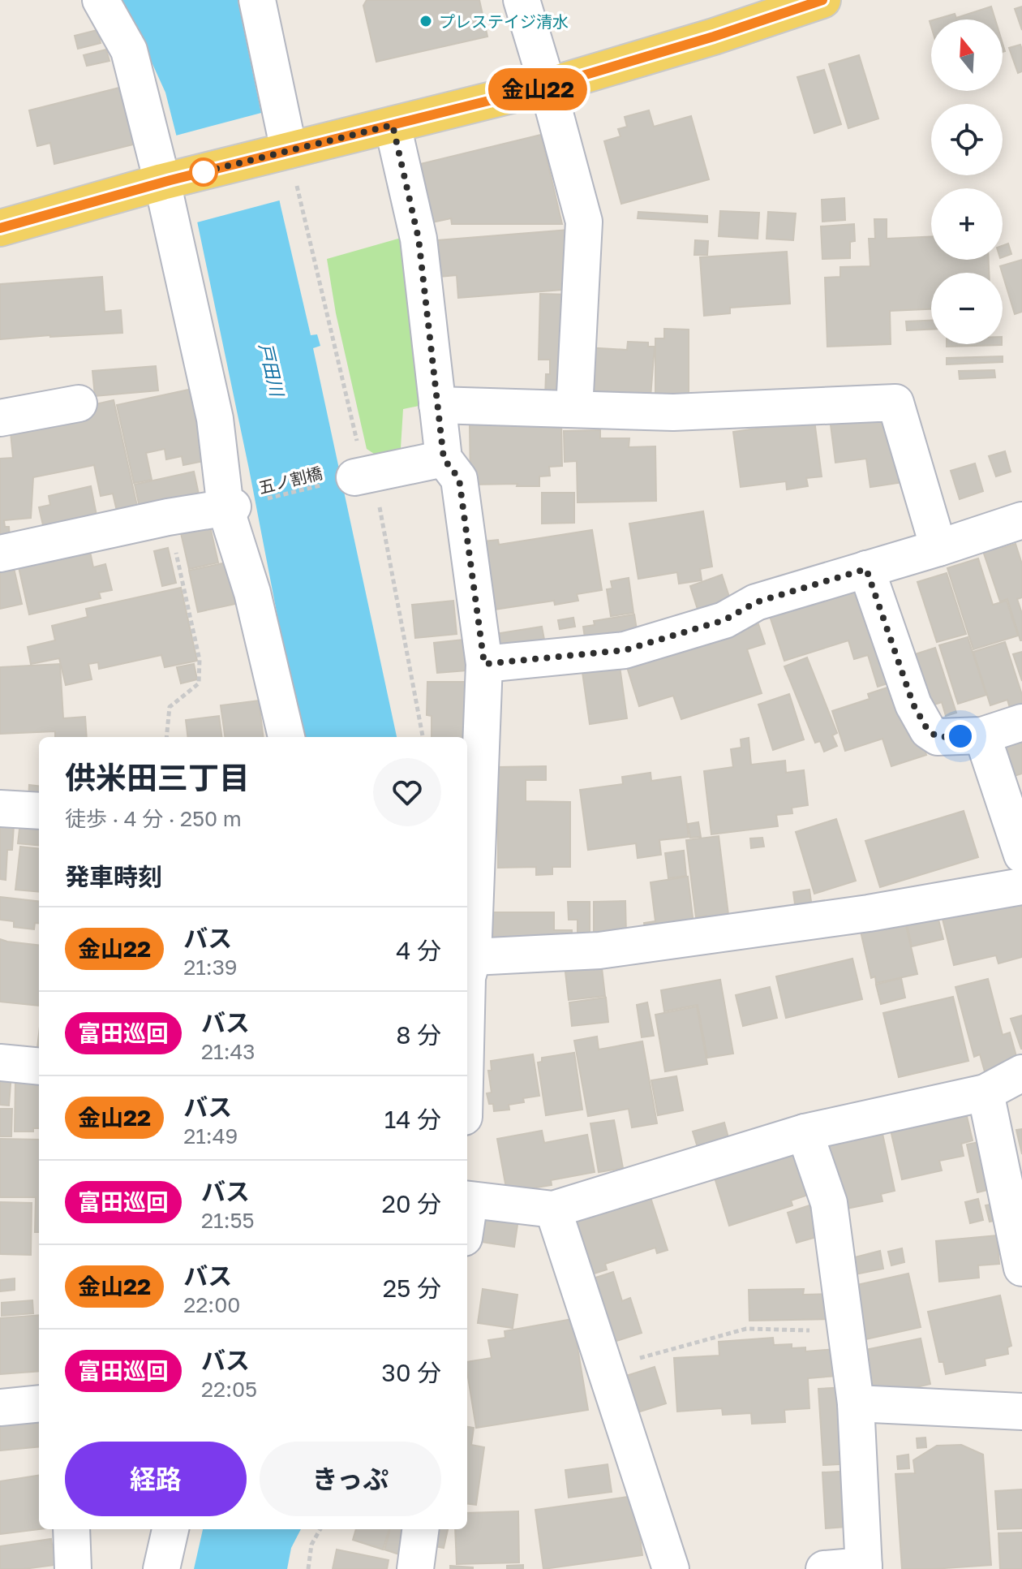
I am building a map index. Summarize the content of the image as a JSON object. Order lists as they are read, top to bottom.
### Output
{
  "streets": {
    "path": ["五ノ割橋"]
  },
  "water": ["戸田川"],
  "places": ["プレステイジ清水"],
  "lines": ["bus line 金山22"],
  "north": "top",
  "page": {
    "on_map": "金山22",
    "map_buttons": ["+", "−"],
    "heading": [
      ["供米田三丁目", "徒歩 · 4 分 · 250 m"],
      "発車時刻"
    ],
    "list": [
      {
        "mark": "金山22",
        "name": "バス",
        "note": "21:39",
        "value": "4 分"
      },
      {
        "mark": "富田巡回",
        "name": "バス",
        "note": "21:43",
        "value": "8 分"
      },
      {
        "mark": "金山22",
        "name": "バス",
        "note": "21:49",
        "value": "14 分"
      },
      {
        "mark": "富田巡回",
        "name": "バス",
        "note": "21:55",
        "value": "20 分"
      },
      {
        "mark": "金山22",
        "name": "バス",
        "note": "22:00",
        "value": "25 分"
      },
      {
        "mark": "富田巡回",
        "name": "バス",
        "note": "22:05",
        "value": "30 分"
      }
    ],
    "buttons": ["経路", "きっぷ"]
  }
}
